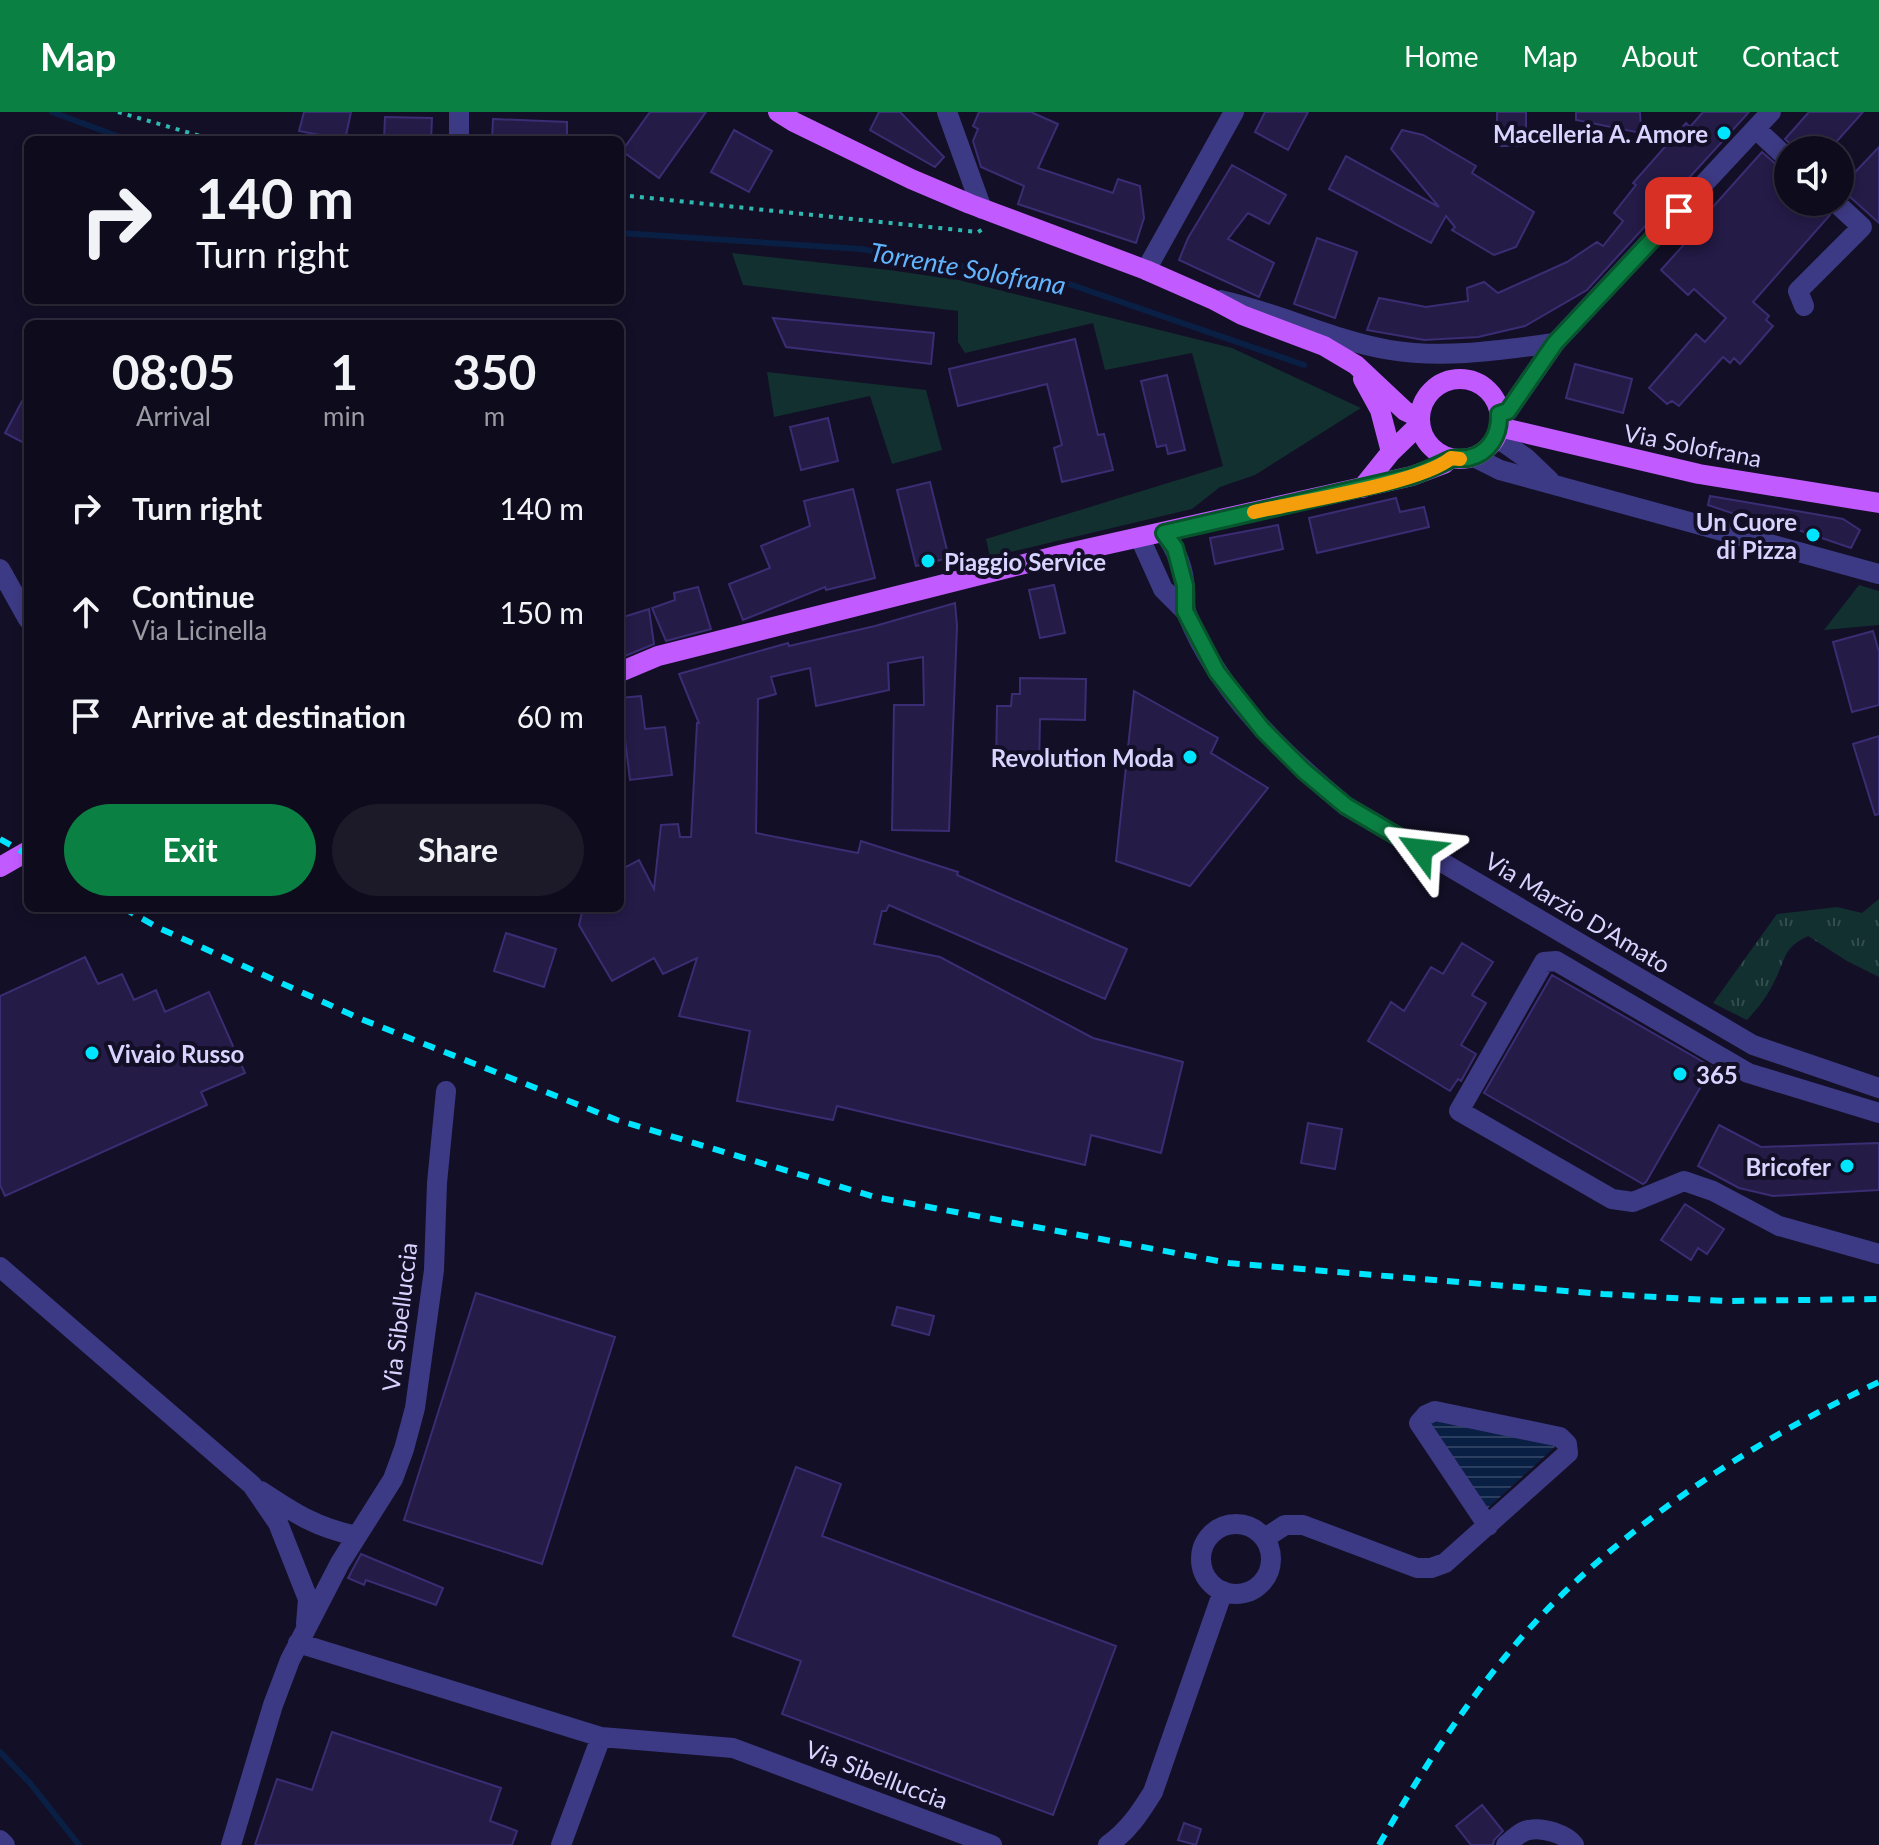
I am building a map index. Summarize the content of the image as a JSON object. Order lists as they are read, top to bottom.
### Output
{
  "streets": {
    "main road": ["Via Solofrana"],
    "street": ["Via Marzio D'Amato", "Via Sibelluccia"]
  },
  "water": ["Torrente Solofrana"],
  "places": [
    "Macelleria A. Amore",
    "Un Cuore di Pizza",
    "Piaggio Service",
    "Revolution Moda",
    "Vivaio Russo",
    "365",
    "Bricofer"
  ],
  "page": {
    "header": "Map",
    "nav": [
      "Home",
      "Map",
      "About",
      "Contact"
    ],
    "turn": ["140 m", "Turn right"],
    "eta": [
      "08:05",
      "Arrival",
      "1",
      "min",
      "350",
      "m"
    ],
    "list": [
      {
        "name": "Turn right",
        "value": "140 m"
      },
      {
        "name": "Continue",
        "note": "Via Licinella",
        "value": "150 m"
      },
      {
        "name": "Arrive at destination",
        "value": "60 m"
      }
    ],
    "buttons": ["Exit", "Share"]
  }
}
